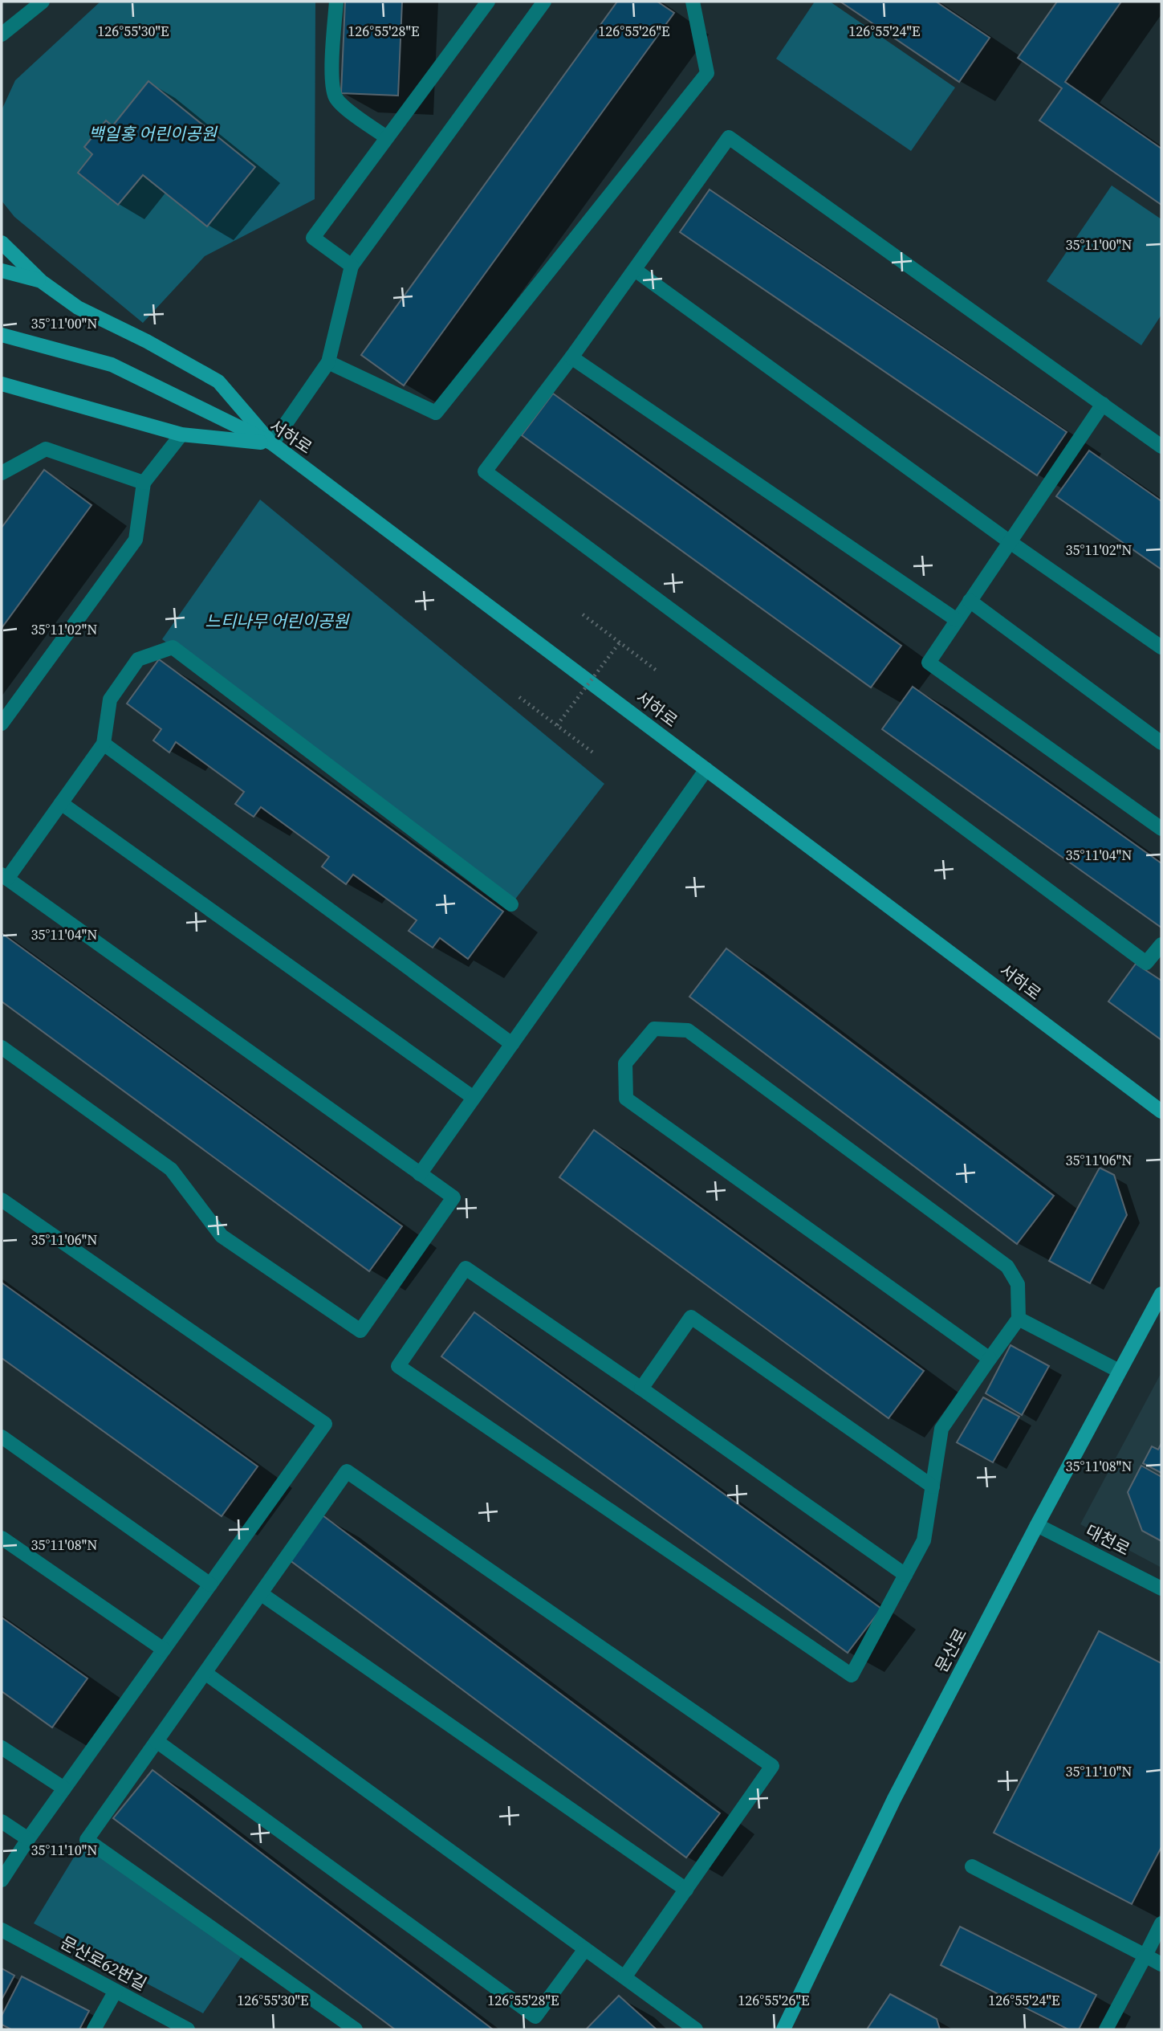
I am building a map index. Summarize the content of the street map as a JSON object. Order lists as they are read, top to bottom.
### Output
{
  "streets": {
    "street": [
      "서하로",
      "대천로",
      "문산로",
      "문산로62번길"
    ]
  },
  "crossings": [
    ["대천로", "문산로"]
  ],
  "parks": ["백일홍 어린이공원", "느티나무 어린이공원"],
  "coordinates": [
    "126°55'30\"E",
    "126°55'28\"E",
    "126°55'26\"E",
    "126°55'24\"E",
    "35°11'00\"N",
    "35°11'02\"N",
    "35°11'04\"N",
    "35°11'06\"N",
    "35°11'08\"N",
    "35°11'10\"N"
  ]
}
